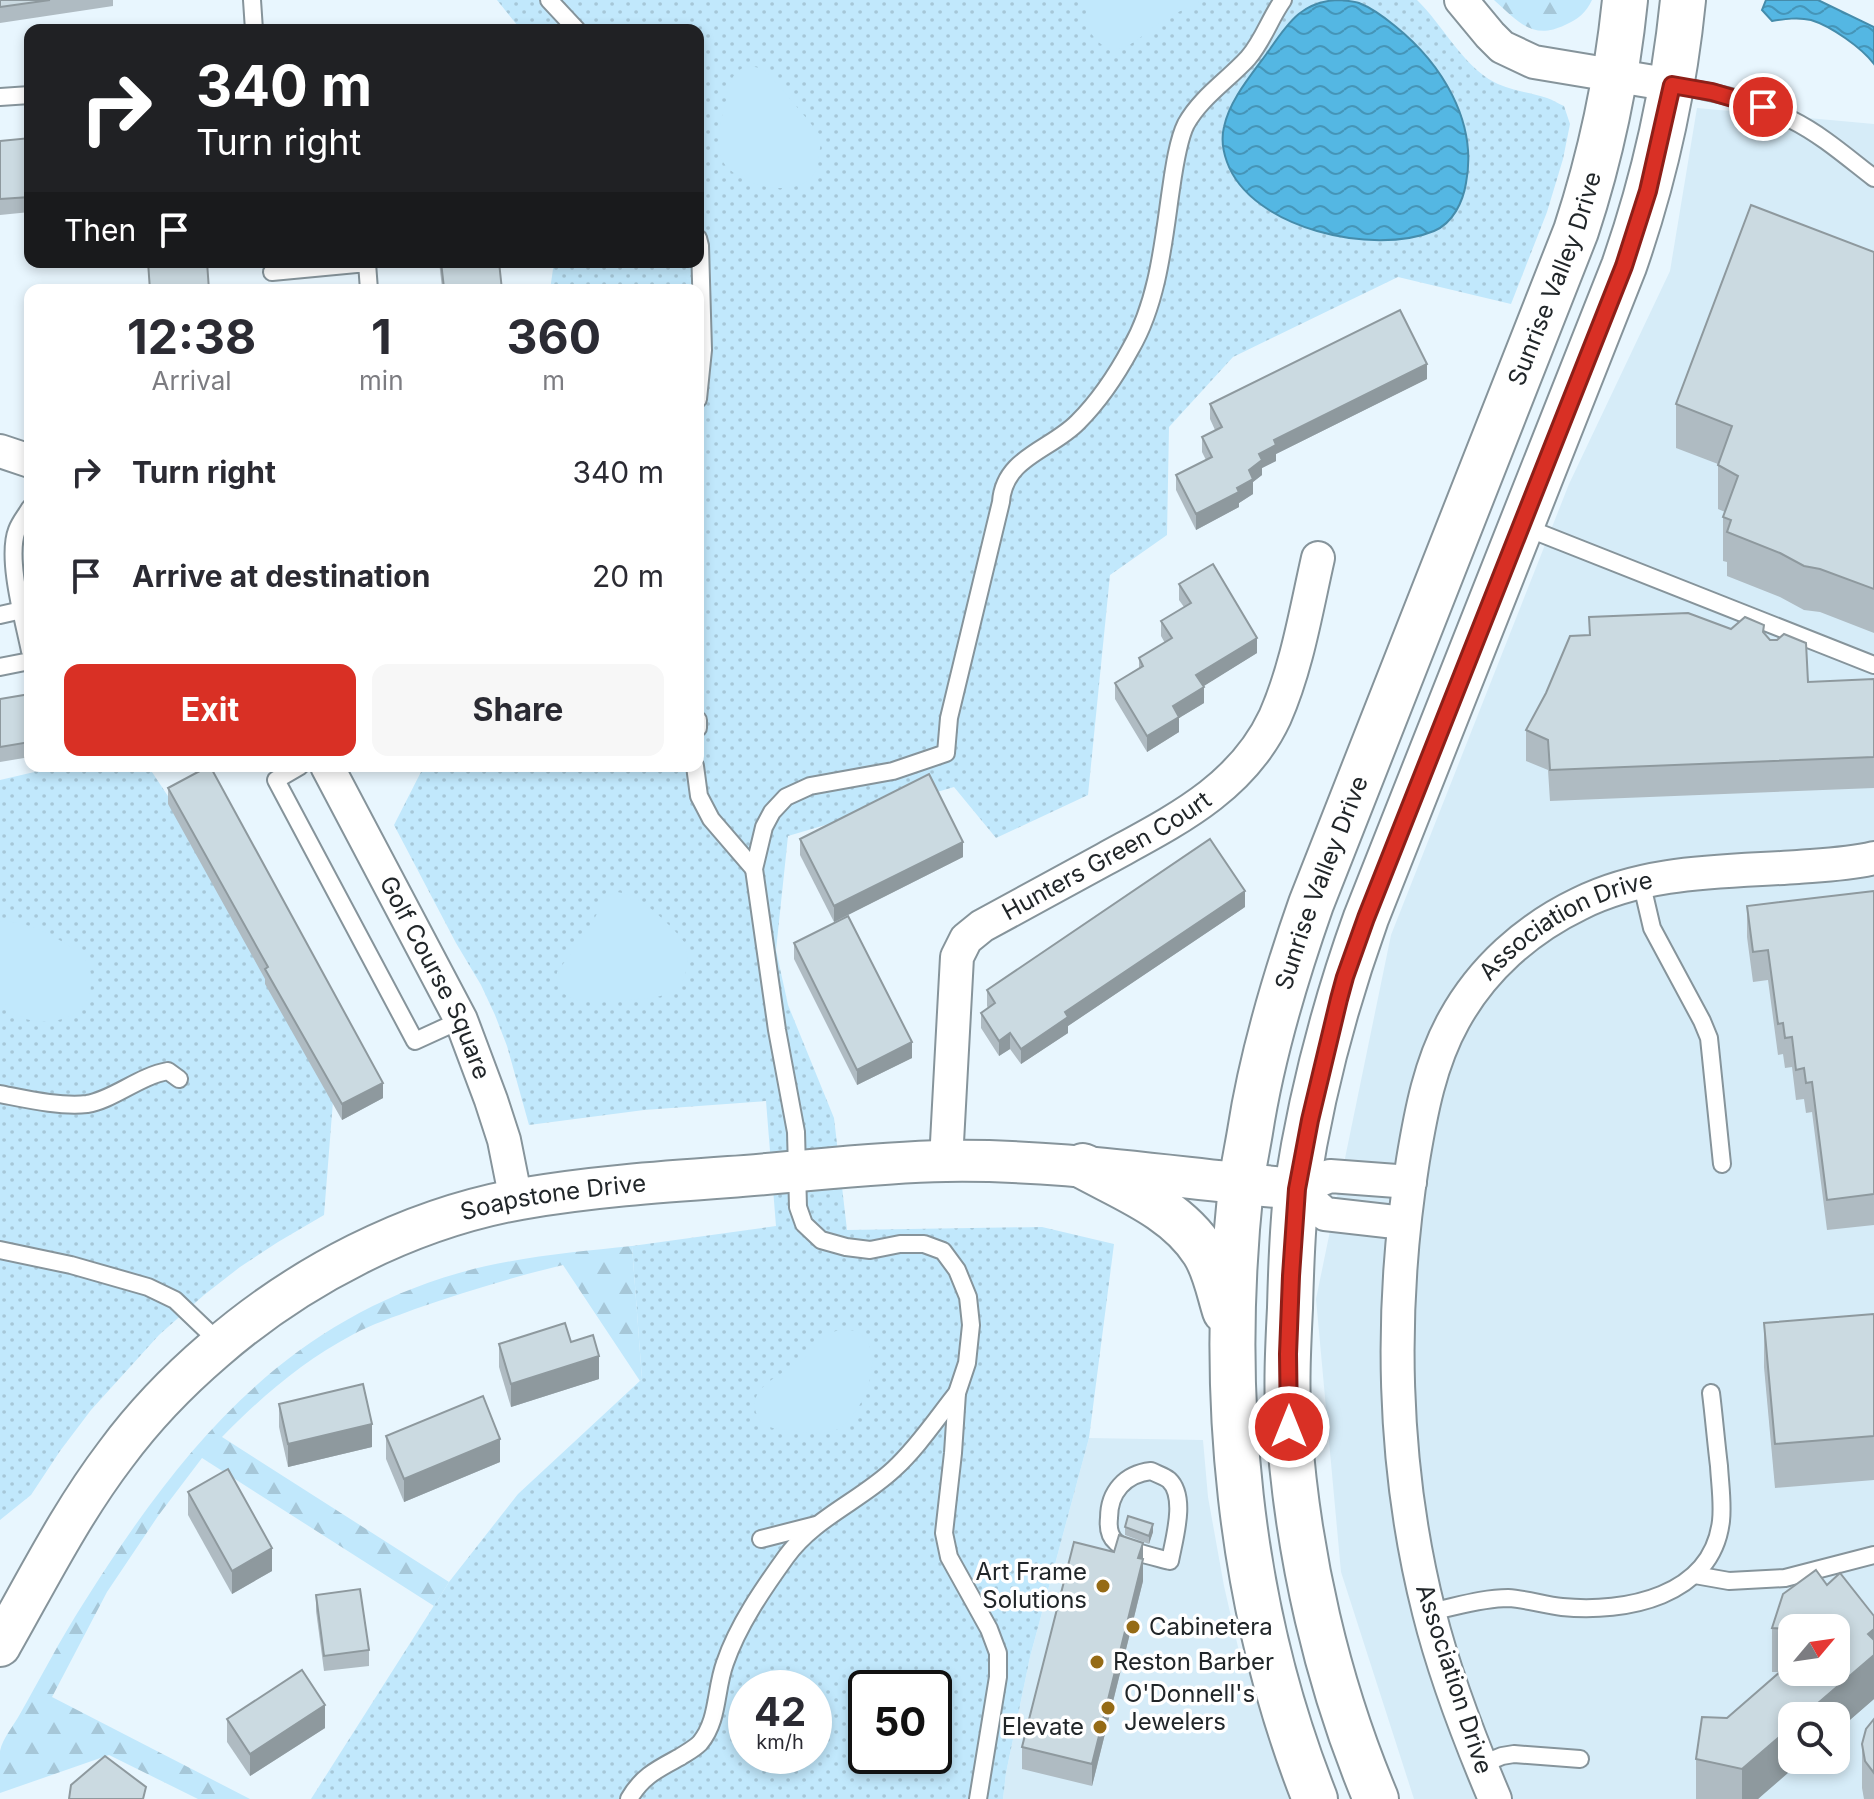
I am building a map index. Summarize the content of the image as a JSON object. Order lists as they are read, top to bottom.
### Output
{
  "streets": {
    "main road": ["Sunrise Valley Drive"],
    "street": [
      "Hunters Green Court",
      "Association Drive",
      "Golf Course Square",
      "Soapstone Drive"
    ]
  },
  "crossings": [
    ["Sunrise Valley Drive", "Soapstone Drive"],
    ["Hunters Green Court", "Soapstone Drive"],
    ["Golf Course Square", "Soapstone Drive"]
  ],
  "places": [
    "Art Frame Solutions",
    "Cabinetera",
    "Reston Barber",
    "O'Donnell's Jewelers",
    "Elevate"
  ],
  "north": "top right",
  "page": {
    "turn": ["340 m", "Turn right"],
    "then": "Then",
    "eta": [
      "12:38",
      "Arrival",
      "1",
      "min",
      "360",
      "m"
    ],
    "list": [
      {
        "name": "Turn right",
        "value": "340 m"
      },
      {
        "name": "Arrive at destination",
        "value": "20 m"
      }
    ],
    "buttons": ["Exit", "Share"],
    "speed": "42 km/h",
    "limit": "50"
  }
}
